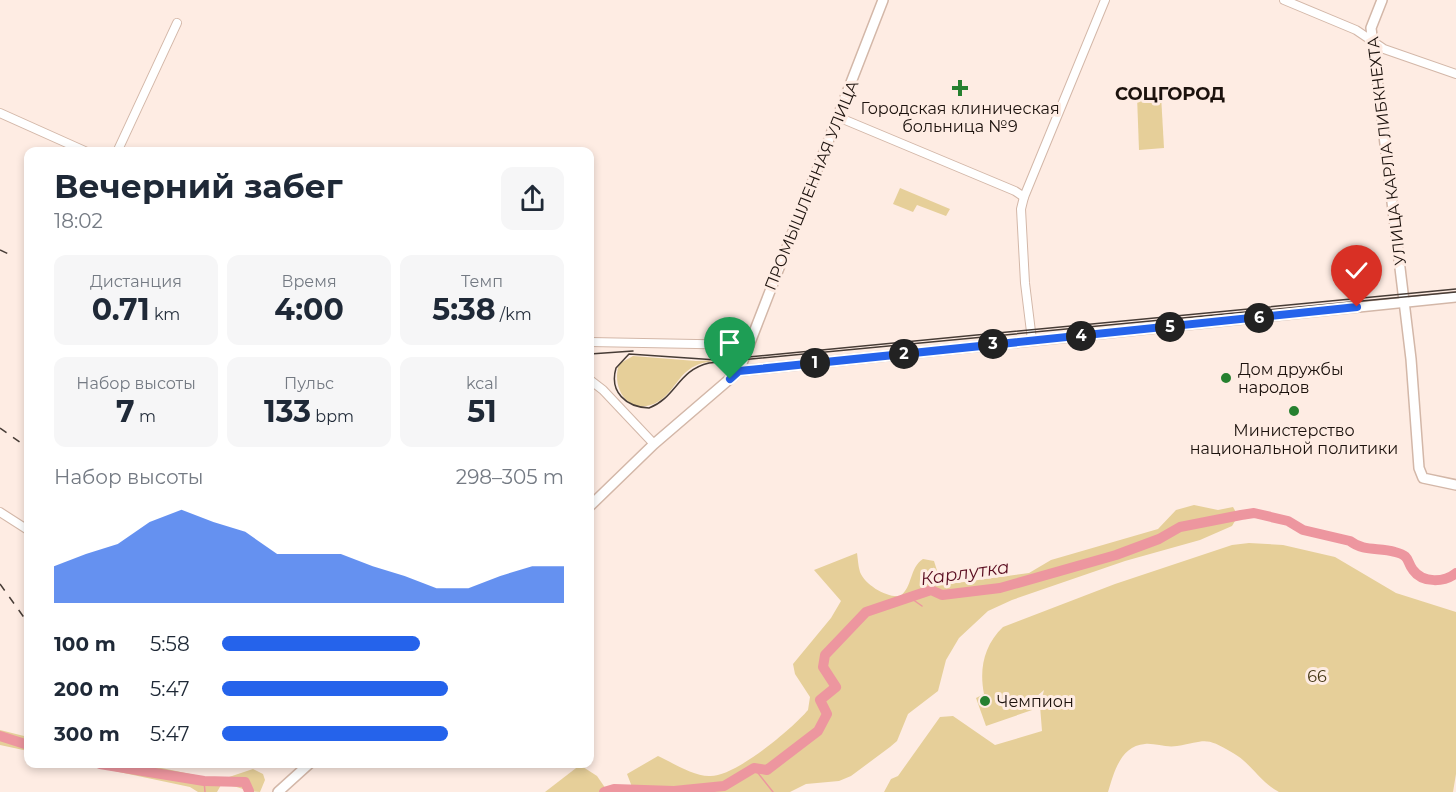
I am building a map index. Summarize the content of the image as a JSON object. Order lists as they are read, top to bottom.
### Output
{
  "streets": {
    "main road": ["УЛИЦА КАРЛА ЛИБКНЕХТА", "ПРОМЫШЛЕННАЯ УЛИЦА"]
  },
  "districts": ["СОЦГОРОД"],
  "water": ["Карлутка"],
  "parks": ["66"],
  "places": {
    "health": ["Городская клиническая больница №9"],
    "other": ["Дом дружбы народов", "Министерство национальной политики", "Чемпион"]
  },
  "page": {
    "heading": ["Вечерний забег", "18:02"],
    "stats": [
      ["Дистанция", "0.71 km"],
      ["Время", "4:00"],
      ["Темп", "5:38 /km"],
      ["Набор высоты", "7 m"],
      ["Пульс", "133 bpm"],
      ["kcal", "51"]
    ],
    "pins": [
      "6",
      "5",
      "4",
      "3",
      "2",
      "1"
    ],
    "chart": ["Набор высоты", "298–305 m"],
    "list": [
      {
        "name": "100 m",
        "note": "5:58"
      },
      {
        "name": "200 m",
        "note": "5:47"
      },
      {
        "name": "300 m",
        "note": "5:47"
      }
    ]
  }
}
